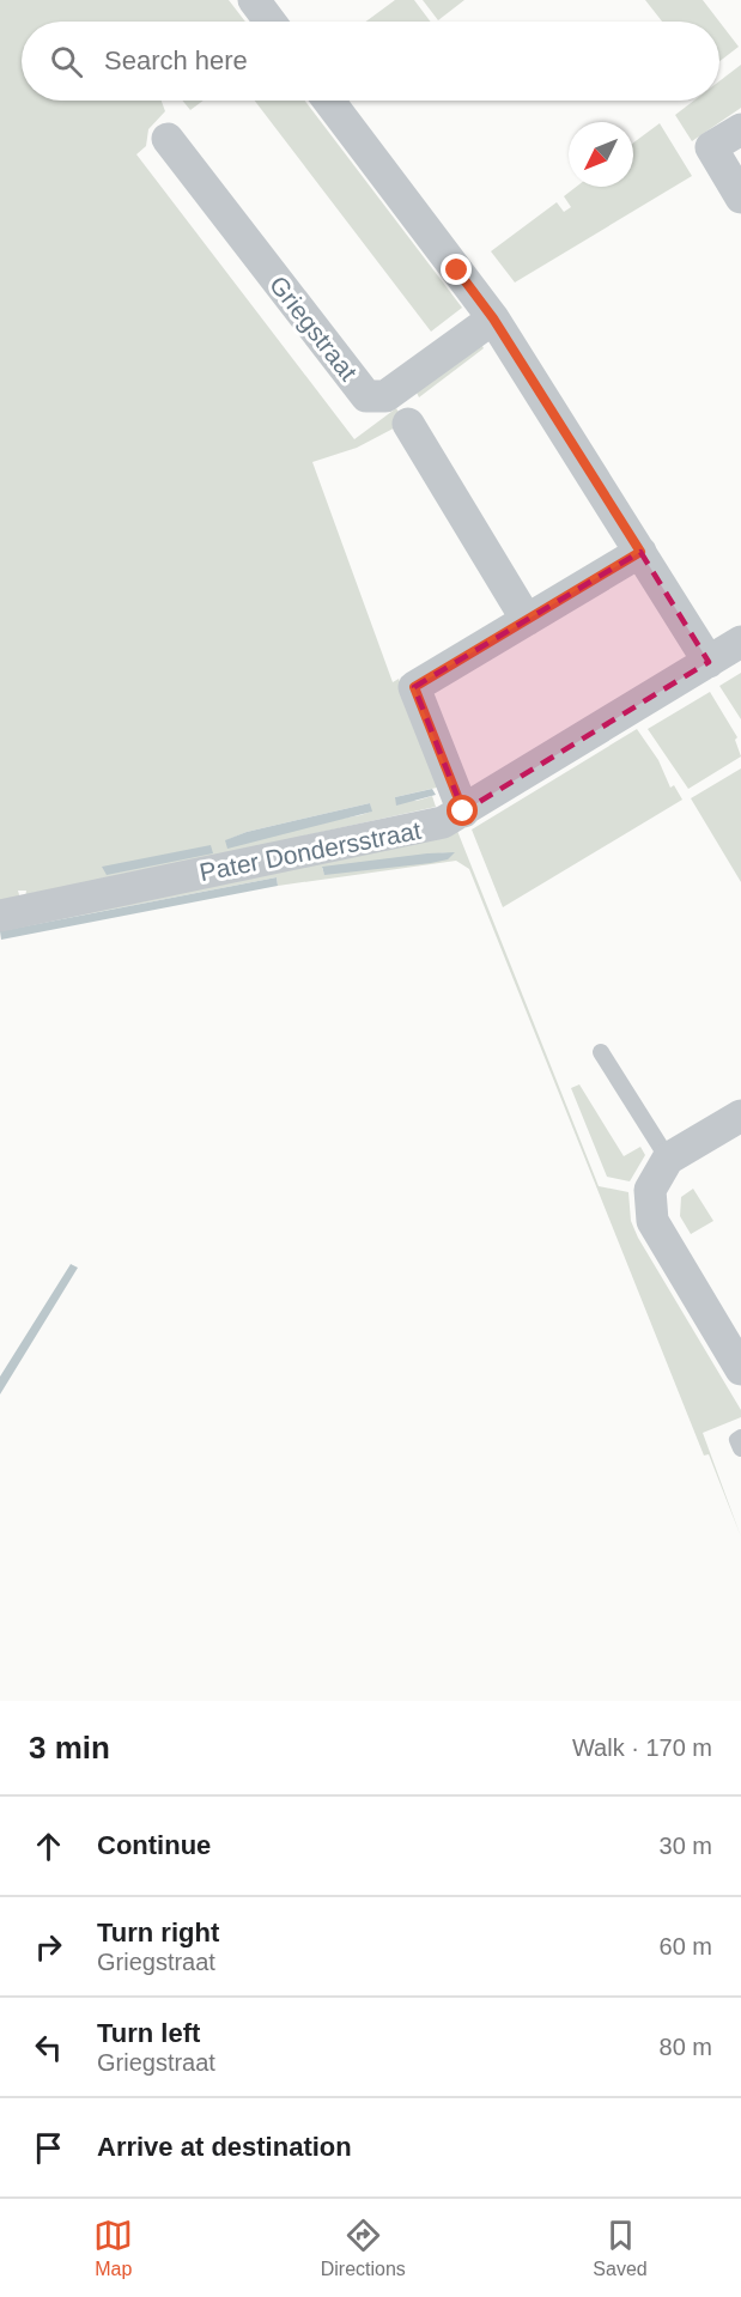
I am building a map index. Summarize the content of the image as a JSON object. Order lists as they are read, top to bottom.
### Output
{
  "streets": {
    "street": ["Griegstraat", "Pater Dondersstraat"]
  },
  "north": "bottom left",
  "page": {
    "search": "Search here",
    "heading": ["3 min", "Walk · 170 m"],
    "list": [
      ["Continue", "30 m"],
      ["Turn right", "Griegstraat", "60 m"],
      ["Turn left", "Griegstraat", "80 m"],
      "Arrive at destination"
    ],
    "nav": ["Map", "Directions", "Saved"]
  }
}
